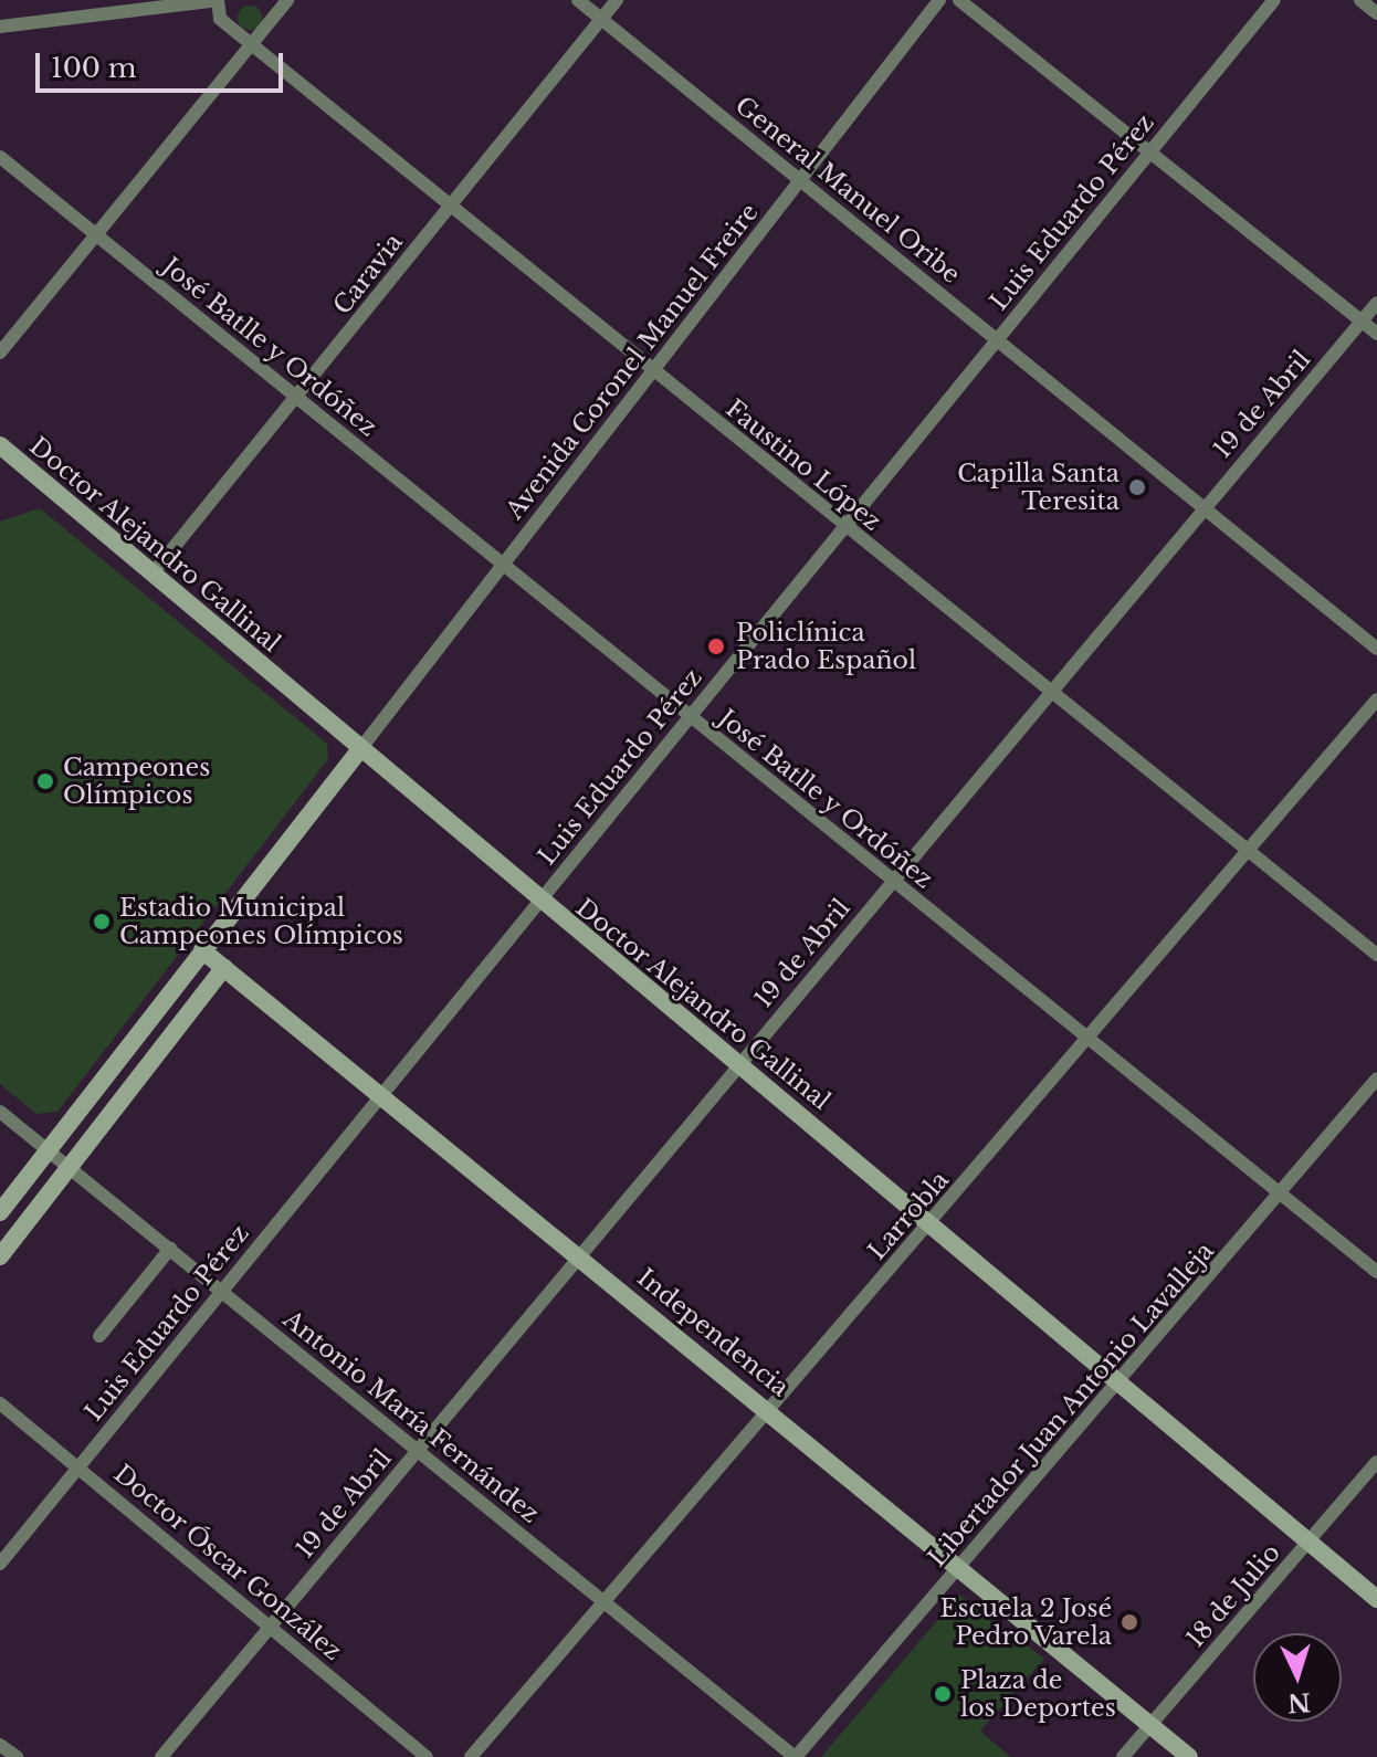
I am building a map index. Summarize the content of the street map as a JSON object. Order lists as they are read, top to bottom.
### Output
{
  "streets": {
    "street": [
      "General Manuel Oribe",
      "Luis Eduardo Pérez",
      "Caravia",
      "José Batlle y Ordóñez",
      "Avenida Coronel Manuel Freire",
      "19 de Abril",
      "Faustino López",
      "Doctor Alejandro Gallinal",
      "Larrobla",
      "Independencia",
      "Libertador Juan Antonio Lavalleja",
      "Antonio María Fernández",
      "Doctor Óscar González",
      "18 de Julio"
    ]
  },
  "crossings": [
    ["General Manuel Oribe", "Luis Eduardo Pérez"],
    ["General Manuel Oribe", "Caravia"],
    ["General Manuel Oribe", "Avenida Coronel Manuel Freire"],
    ["General Manuel Oribe", "19 de Abril"],
    ["Luis Eduardo Pérez", "José Batlle y Ordóñez"],
    ["Luis Eduardo Pérez", "Faustino López"],
    ["Luis Eduardo Pérez", "Doctor Alejandro Gallinal"],
    ["Luis Eduardo Pérez", "Independencia"],
    ["Luis Eduardo Pérez", "Antonio María Fernández"],
    ["Luis Eduardo Pérez", "Doctor Óscar González"],
    ["Caravia", "José Batlle y Ordóñez"],
    ["Caravia", "Faustino López"],
    ["Caravia", "Doctor Alejandro Gallinal"],
    ["José Batlle y Ordóñez", "Avenida Coronel Manuel Freire"],
    ["José Batlle y Ordóñez", "19 de Abril"],
    ["José Batlle y Ordóñez", "Larrobla"],
    ["José Batlle y Ordóñez", "Libertador Juan Antonio Lavalleja"],
    ["Avenida Coronel Manuel Freire", "Faustino López"],
    ["Avenida Coronel Manuel Freire", "Doctor Alejandro Gallinal"],
    ["19 de Abril", "Faustino López"],
    ["19 de Abril", "Doctor Alejandro Gallinal"],
    ["19 de Abril", "Independencia"],
    ["19 de Abril", "Antonio María Fernández"],
    ["19 de Abril", "Doctor Óscar González"],
    ["Faustino López", "Larrobla"],
    ["Doctor Alejandro Gallinal", "Larrobla"],
    ["Doctor Alejandro Gallinal", "Libertador Juan Antonio Lavalleja"],
    ["Doctor Alejandro Gallinal", "18 de Julio"],
    ["Larrobla", "Independencia"],
    ["Larrobla", "Antonio María Fernández"],
    ["Independencia", "Libertador Juan Antonio Lavalleja"],
    ["Independencia", "18 de Julio"],
    ["Libertador Juan Antonio Lavalleja", "Antonio María Fernández"]
  ],
  "places": [
    "Capilla Santa Teresita",
    "Policlínica Prado Español",
    "Campeones Olímpicos",
    "Estadio Municipal Campeones Olímpicos",
    "Escuela 2 José Pedro Varela",
    "Plaza de los Deportes"
  ],
  "scale_bar": "100 m",
  "north": "bottom"
}
